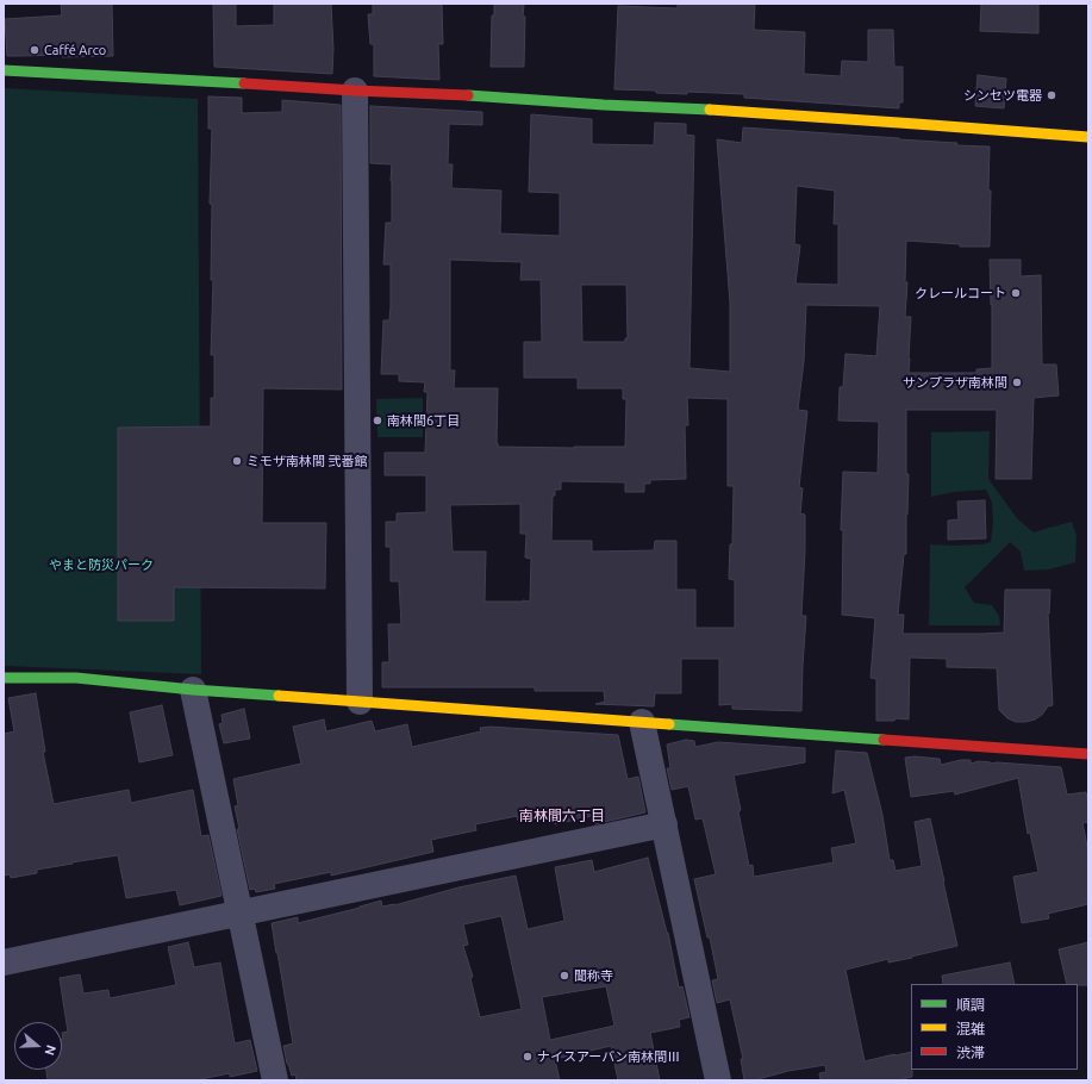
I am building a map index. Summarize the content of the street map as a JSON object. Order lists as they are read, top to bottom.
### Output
{
  "districts": ["南林間六丁目"],
  "parks": ["やまと防災パーク"],
  "places": [
    "Caffé Arco",
    "シンセツ電器",
    "クレールコート",
    "サンプラザ南林間",
    "南林間6丁目",
    "ミモザ南林間 弐番館",
    "聞称寺",
    "ナイスアーバン南林間Ⅲ"
  ],
  "legend": ["順調", "混雑", "渋滞"],
  "north": "right"
}
